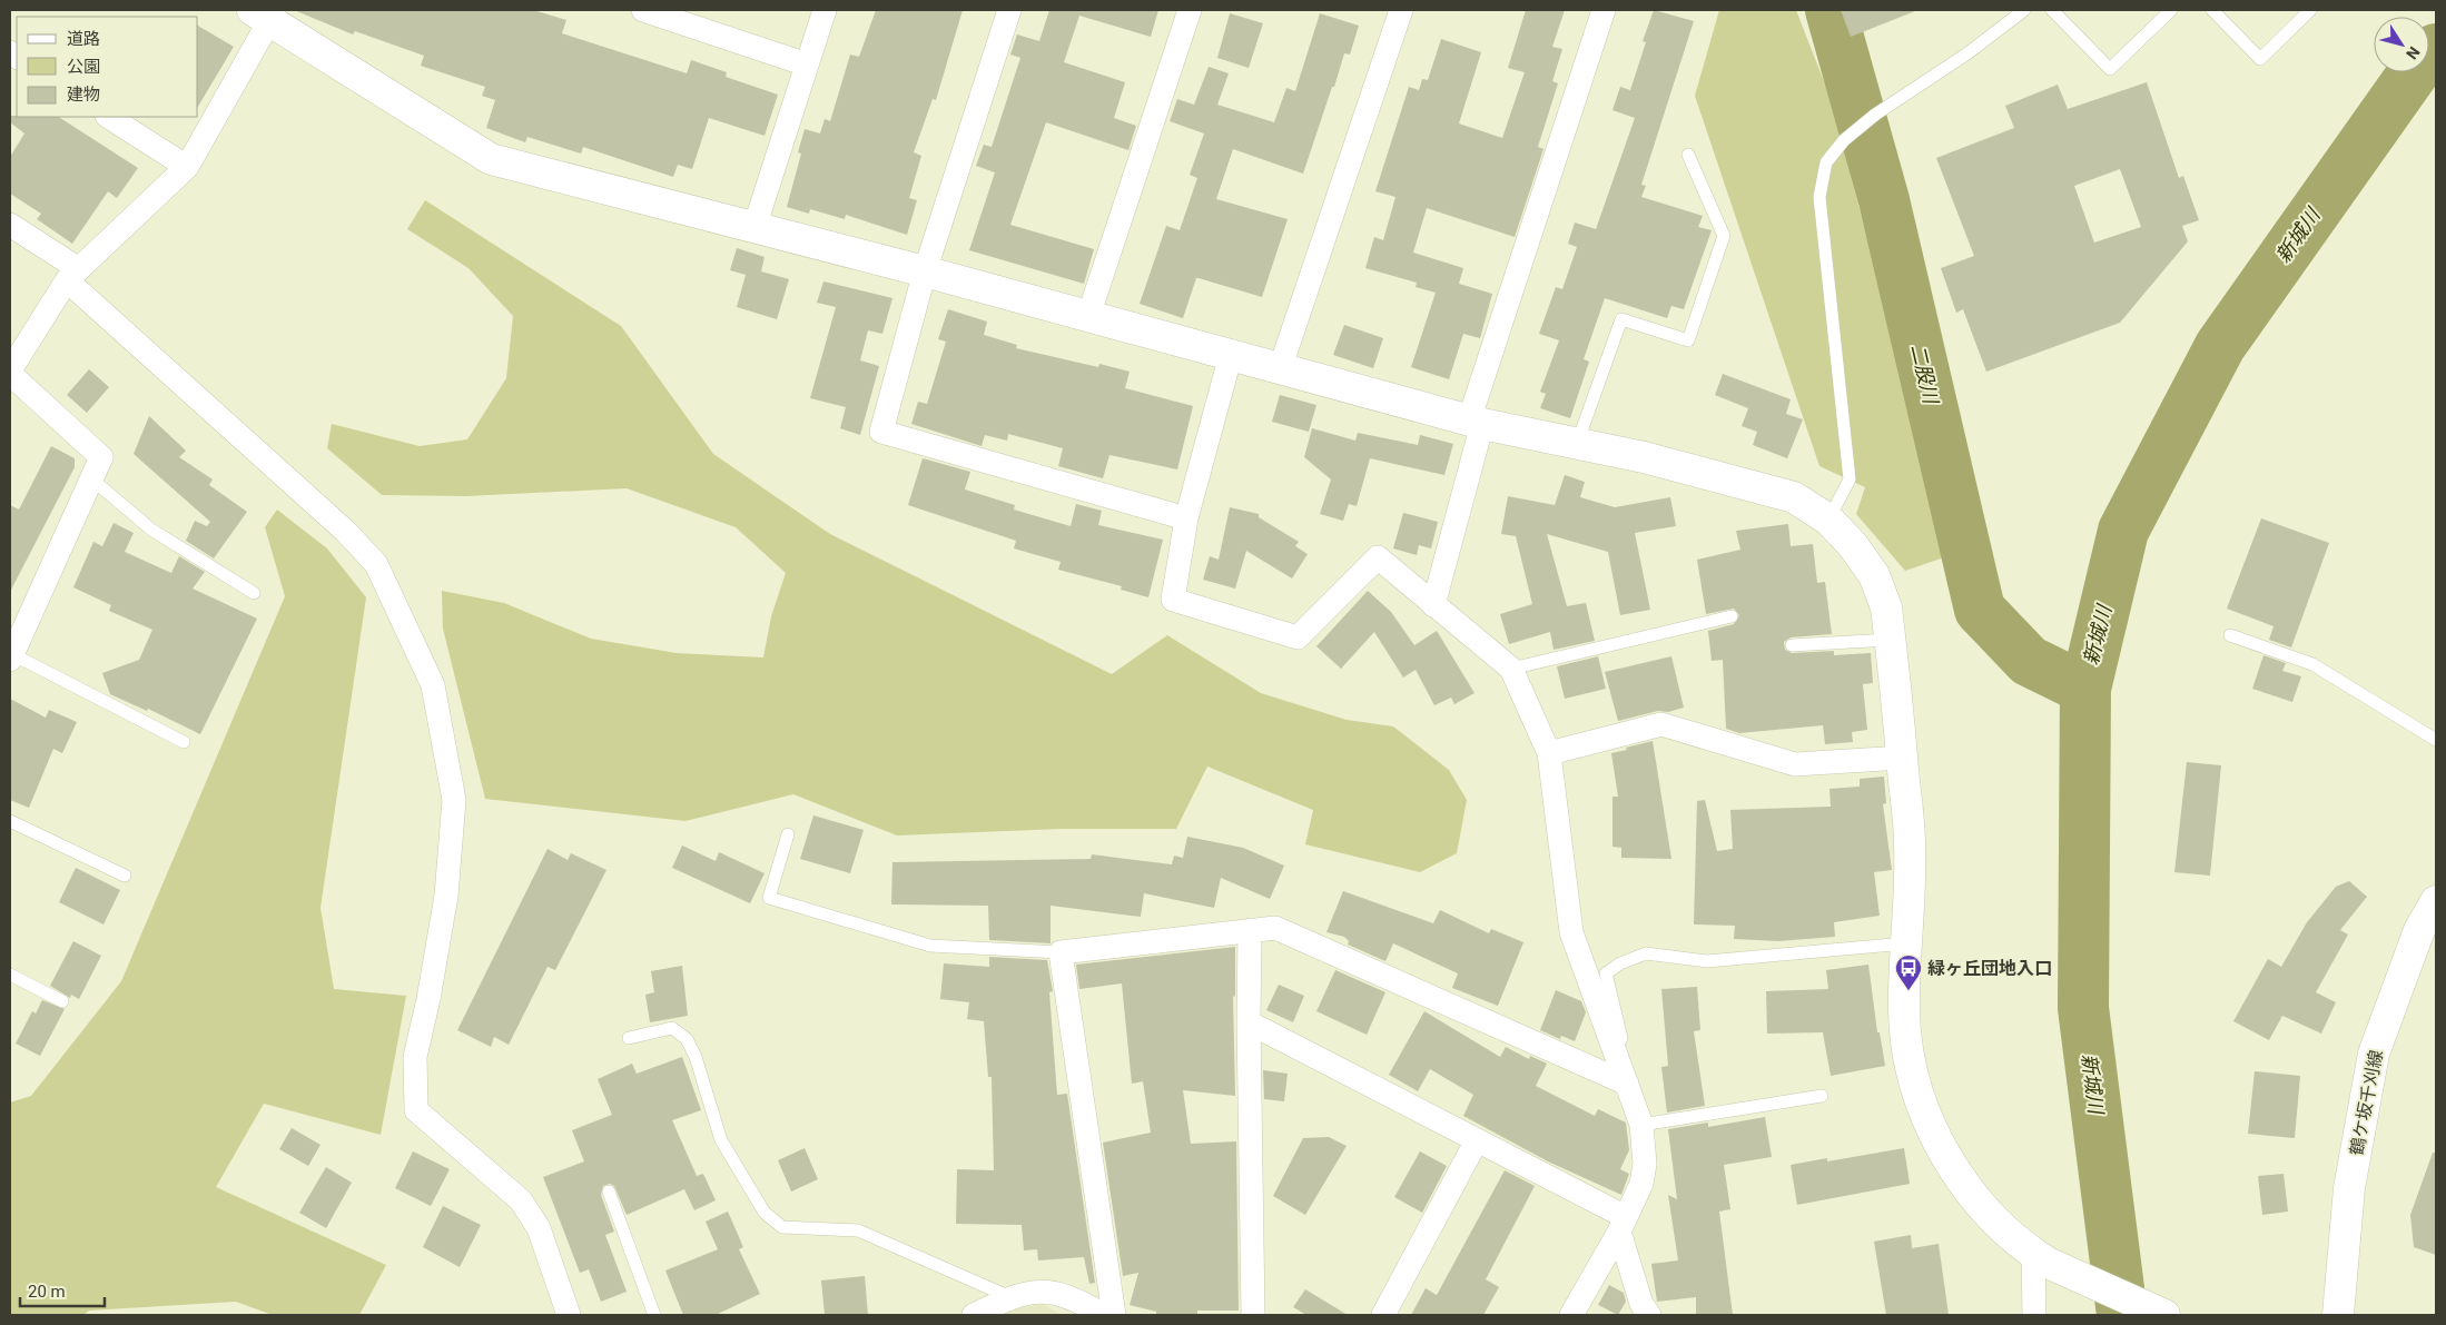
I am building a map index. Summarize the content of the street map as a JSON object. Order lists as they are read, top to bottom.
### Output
{
  "streets": {
    "street": ["鶴ケ坂千刈線"]
  },
  "water": ["新城川", "二股川"],
  "places": {
    "bus stop": ["緑ヶ丘団地入口"]
  },
  "legend": ["道路", "公園", "建物"],
  "scale_bar": "20 m",
  "north": "bottom right"
}
